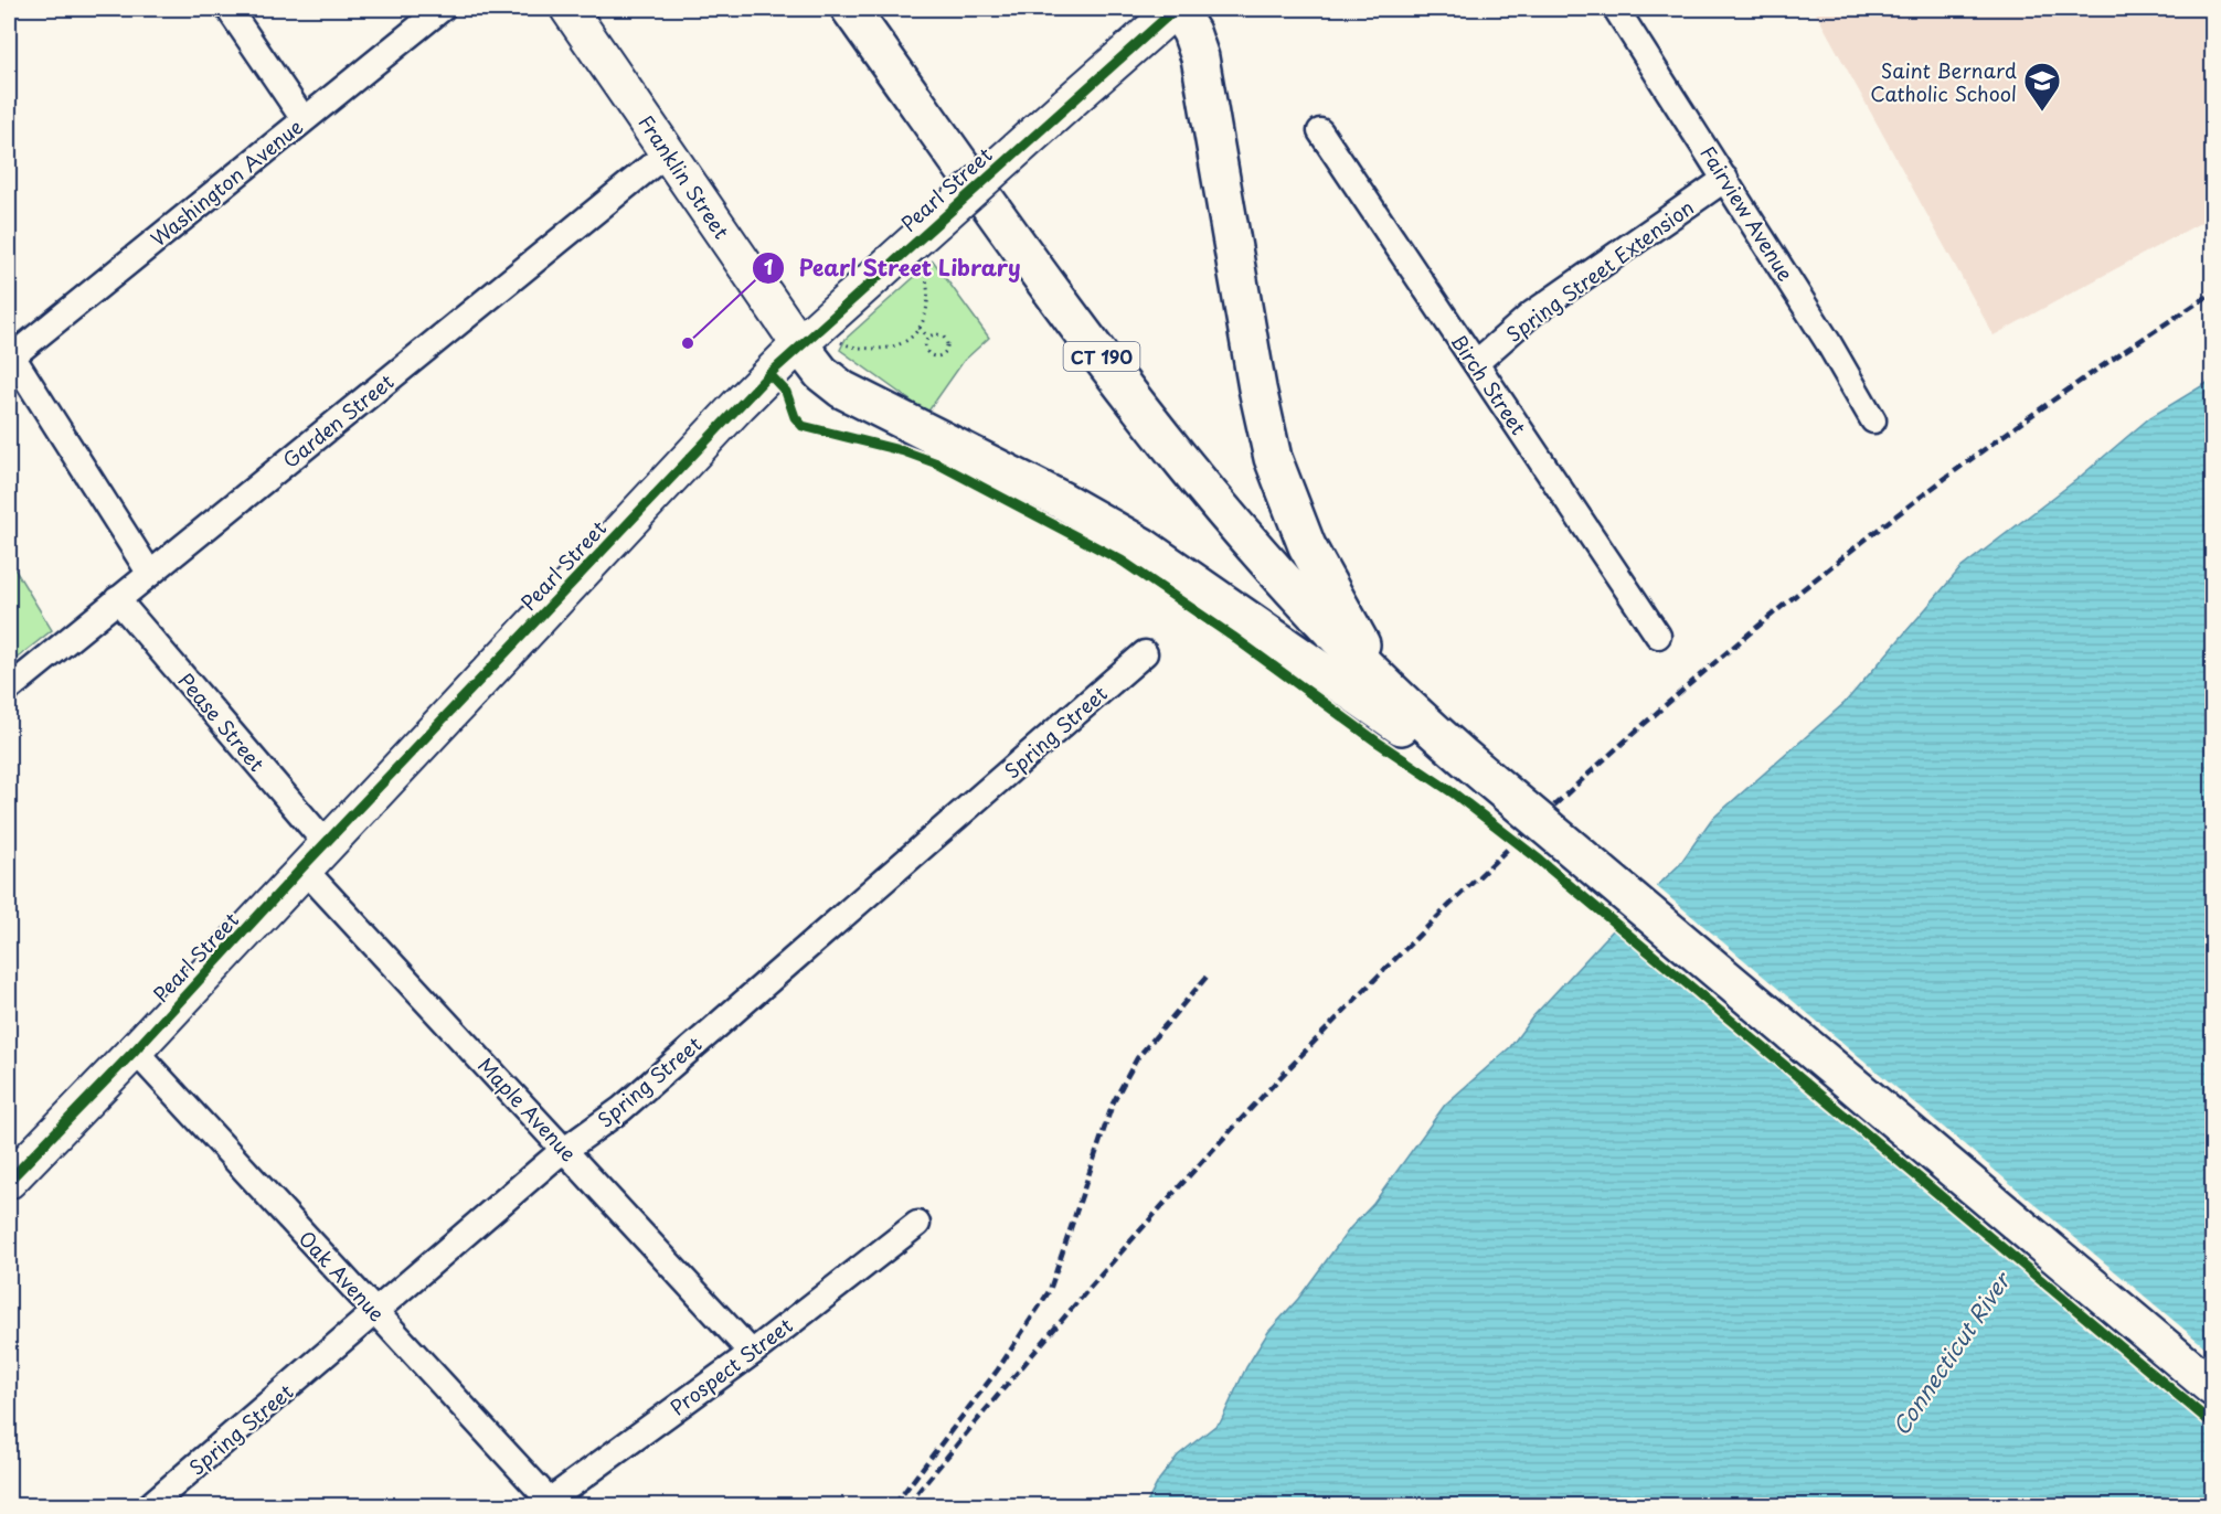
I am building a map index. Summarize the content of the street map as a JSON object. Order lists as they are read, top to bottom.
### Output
{
  "streets": {
    "main road": ["CT 190"],
    "street": [
      "Franklin Street",
      "Washington Avenue",
      "Pearl Street",
      "Fairview Avenue",
      "Spring Street Extension",
      "Birch Street",
      "Garden Street",
      "Pease Street",
      "Spring Street",
      "Maple Avenue",
      "Oak Avenue",
      "Prospect Street"
    ]
  },
  "crossings": [
    ["Franklin Street", "Pearl Street"],
    ["Franklin Street", "Garden Street"],
    ["Pearl Street", "Pease Street"],
    ["Pearl Street", "Maple Avenue"],
    ["Pearl Street", "Oak Avenue"],
    ["Fairview Avenue", "Spring Street Extension"],
    ["Spring Street Extension", "Birch Street"],
    ["Garden Street", "Pease Street"],
    ["Pease Street", "Maple Avenue"],
    ["Spring Street", "Maple Avenue"],
    ["Spring Street", "Oak Avenue"],
    ["Maple Avenue", "Prospect Street"],
    ["Oak Avenue", "Prospect Street"]
  ],
  "water": ["Connecticut River"],
  "places": {
    "school or university": ["Saint Bernard Catholic School"],
    "other": ["Pearl Street Library"]
  }
}
